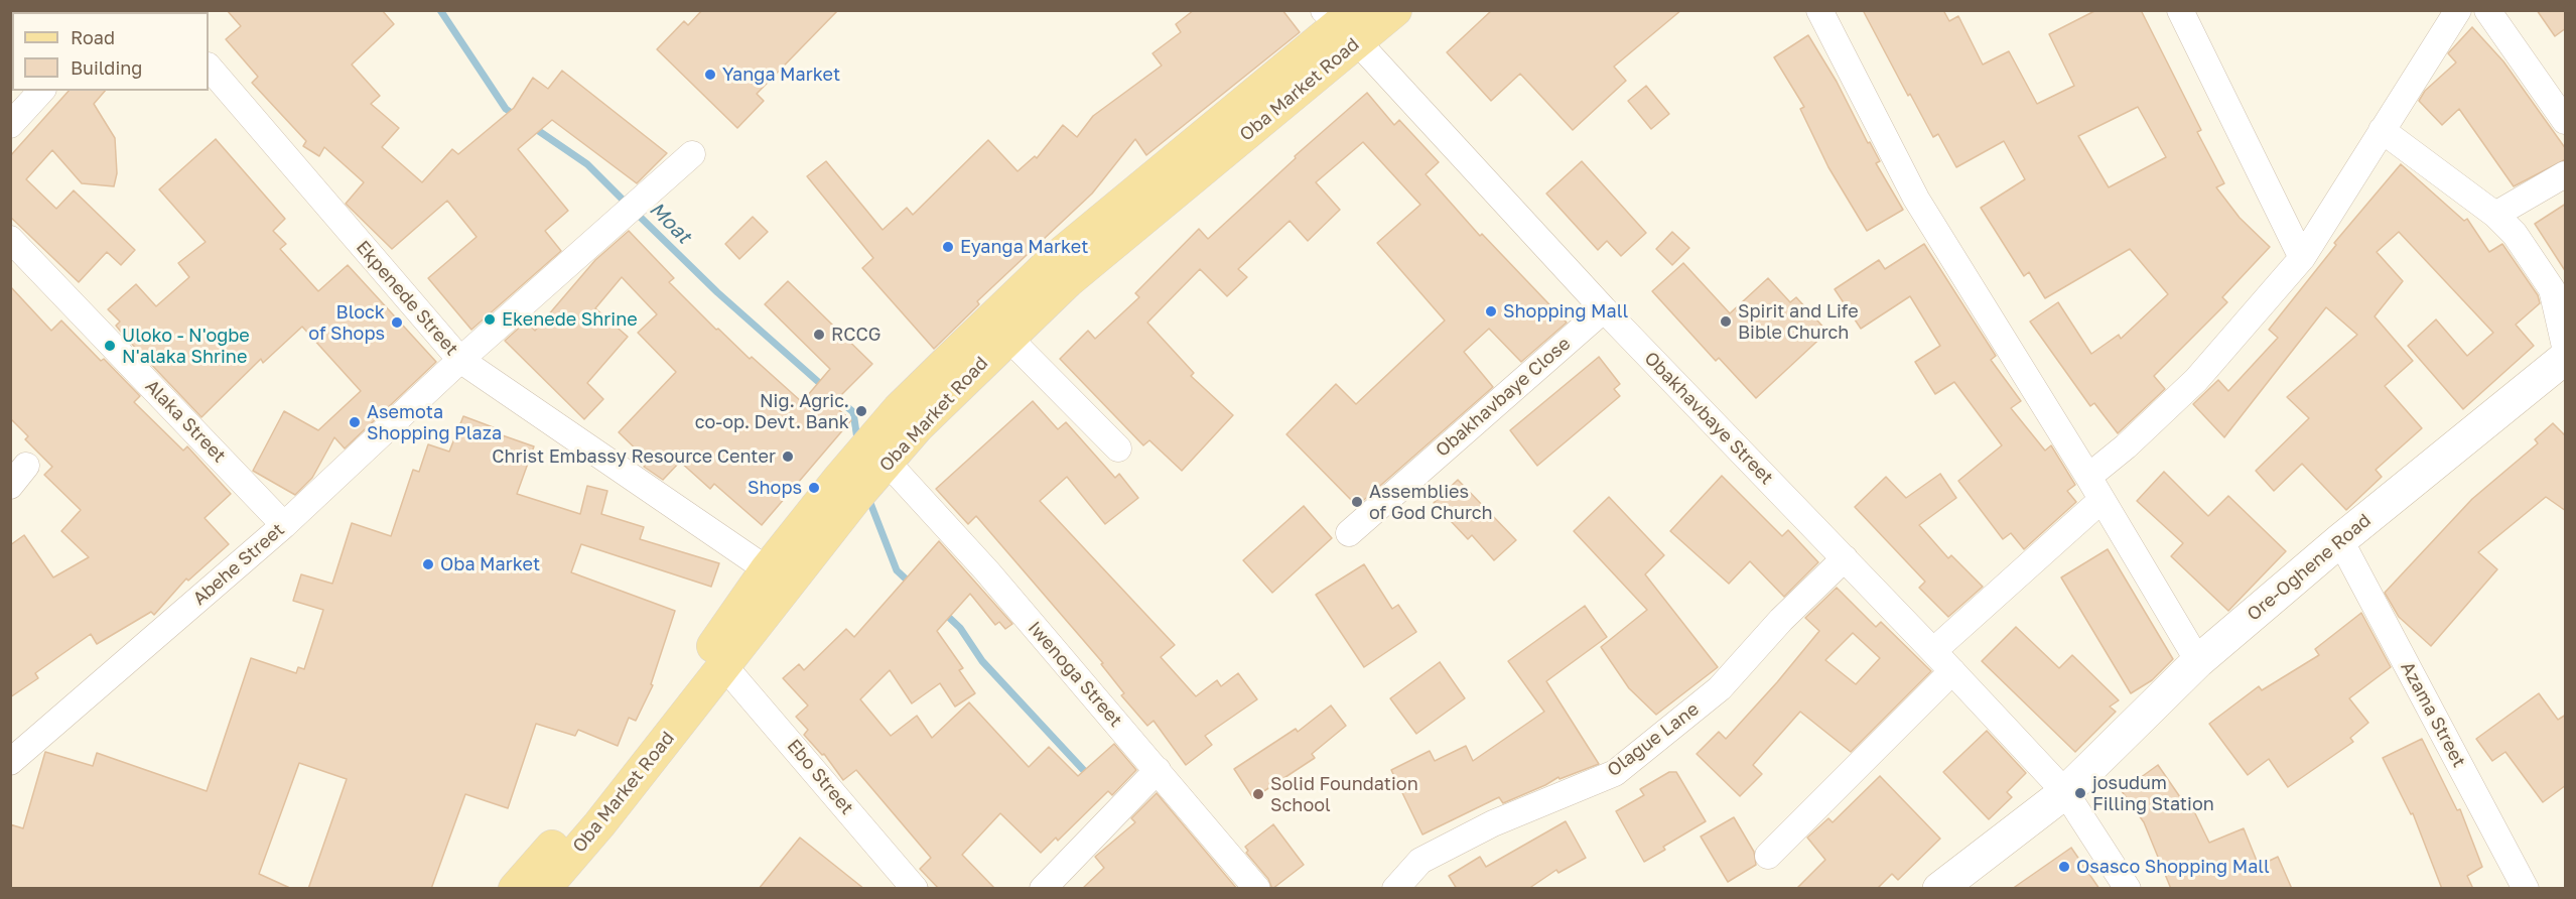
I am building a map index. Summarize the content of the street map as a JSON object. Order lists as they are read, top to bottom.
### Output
{
  "streets": {
    "main road": ["Oba Market Road"],
    "street": [
      "Ekpenede Street",
      "Obakhavbaye Close",
      "Obakhavbaye Street",
      "Alaka Street",
      "Abehe Street",
      "Ore-Oghene Road",
      "Iwenoga Street",
      "Azama Street",
      "Olague Lane",
      "Ebo Street"
    ]
  },
  "crossings": [
    ["Oba Market Road", "Ekpenede Street"],
    ["Oba Market Road", "Obakhavbaye Street"],
    ["Oba Market Road", "Iwenoga Street"],
    ["Oba Market Road", "Ebo Street"],
    ["Ekpenede Street", "Abehe Street"],
    ["Obakhavbaye Close", "Obakhavbaye Street"],
    ["Obakhavbaye Street", "Ore-Oghene Road"],
    ["Obakhavbaye Street", "Olague Lane"],
    ["Alaka Street", "Abehe Street"],
    ["Ore-Oghene Road", "Azama Street"]
  ],
  "water": ["Moat"],
  "places": [
    "Yanga Market",
    "Eyanga Market",
    "Shopping Mall",
    "Ekenede Shrine",
    "Spirit and Life Bible Church",
    "Block of Shops",
    "RCCG",
    "Uloko - N'ogbe N'alaka Shrine",
    "Nig. Agric. co-op. Devt. Bank",
    "Asemota Shopping Plaza",
    "Christ Embassy Resource Center",
    "Shops",
    "Assemblies of God Church",
    "Oba Market",
    "josudum Filling Station",
    "Solid Foundation School",
    "Osasco Shopping Mall"
  ],
  "legend": ["Road", "Building"]
}
